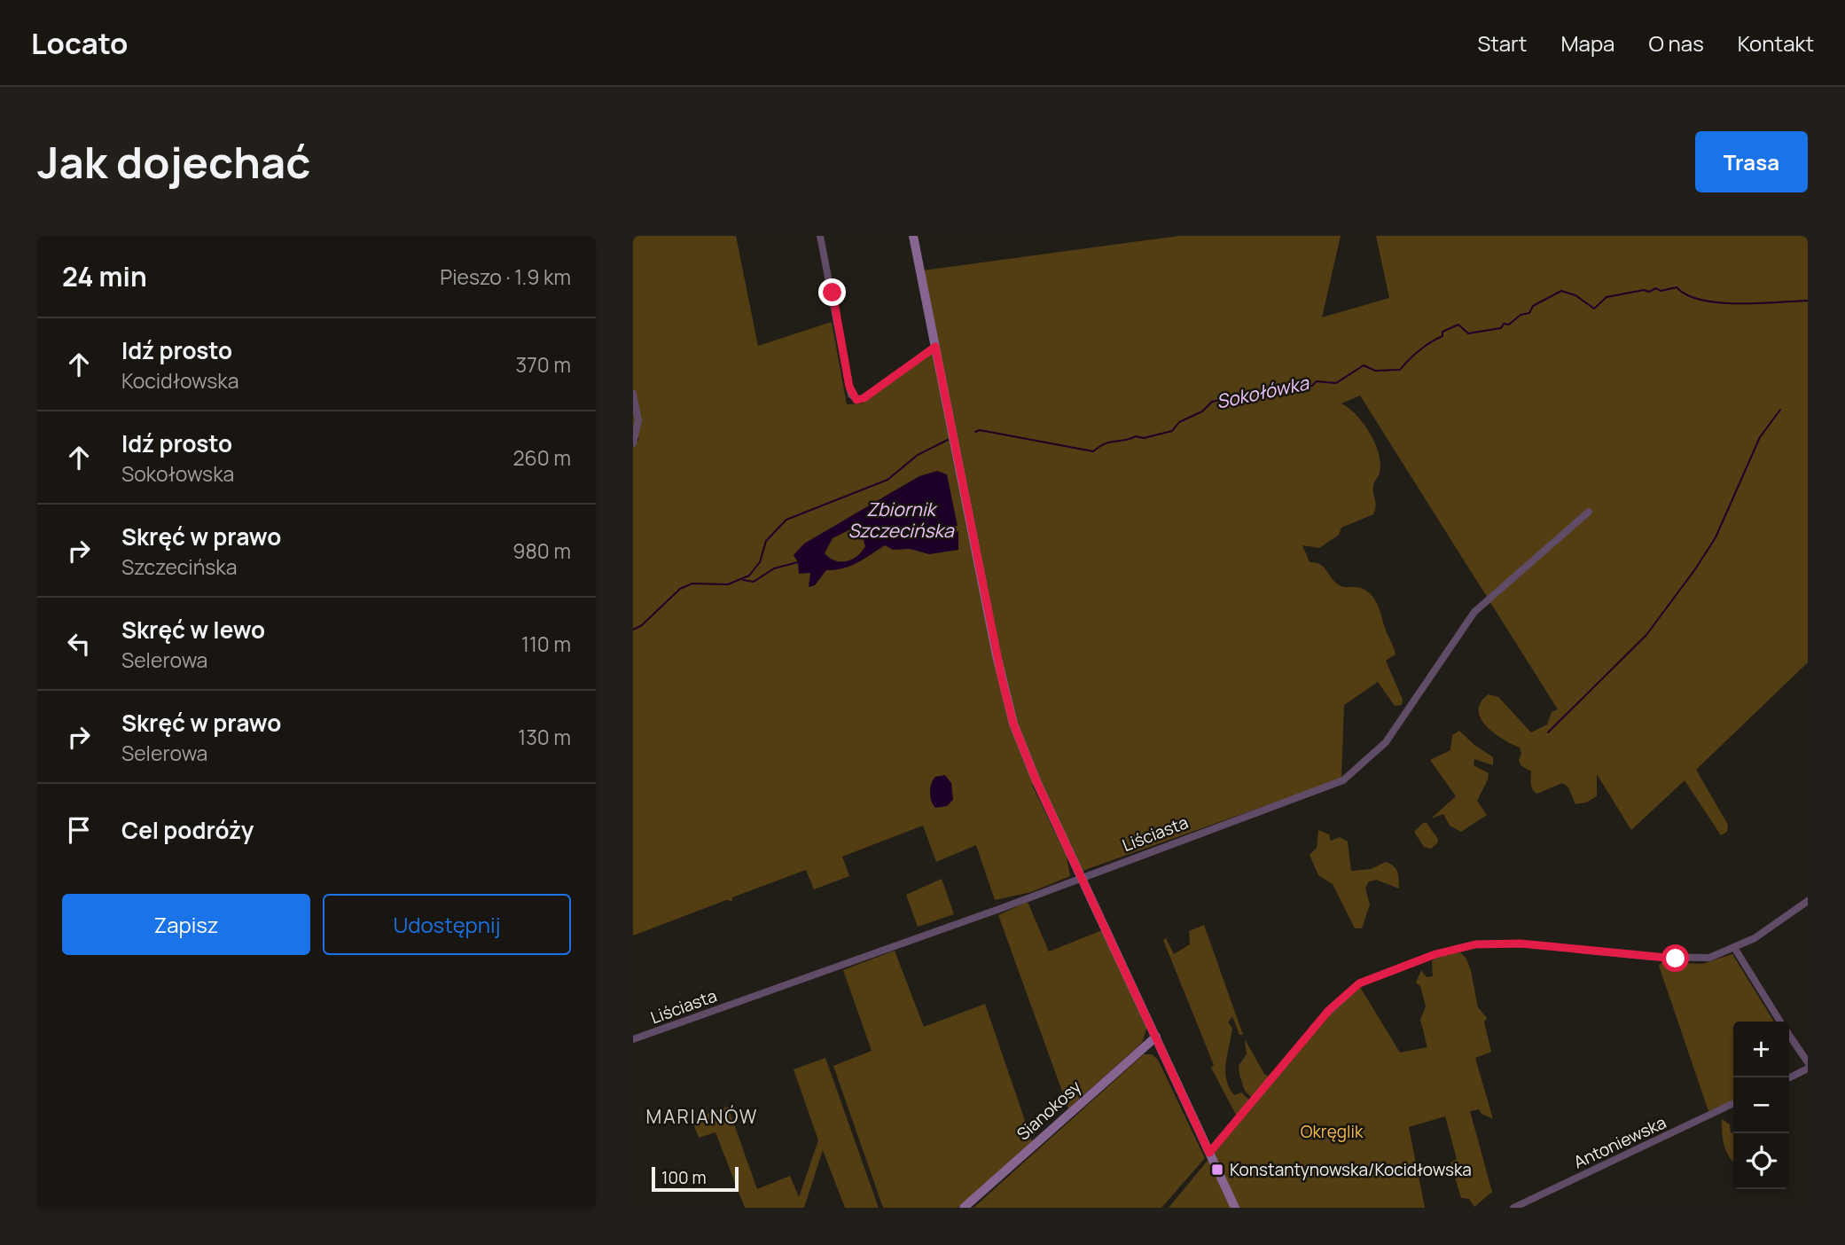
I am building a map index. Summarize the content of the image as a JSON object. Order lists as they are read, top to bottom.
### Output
{
  "streets": {
    "main road": ["Sianokosy"],
    "street": ["Liściasta", "Antoniewska"]
  },
  "districts": ["MARIANÓW"],
  "water": ["Sokołówka", "Zbiornik Szczecińska"],
  "parks": ["Okręglik"],
  "places": {
    "transit": ["Konstantynowska/Kocidłowska"]
  },
  "scale_bar": "100 m",
  "page": {
    "header": "Locato",
    "nav": [
      "Start",
      "Mapa",
      "O nas",
      "Kontakt"
    ],
    "buttons": [
      "Trasa",
      ["Zapisz", "Udostępnij"]
    ],
    "title": "Jak dojechać",
    "heading": ["24 min", "Pieszo · 1.9 km"],
    "list": [
      ["Idź prosto", "Kocidłowska", "370 m"],
      ["Idź prosto", "Sokołowska", "260 m"],
      ["Skręć w prawo", "Szczecińska", "980 m"],
      ["Skręć w lewo", "Selerowa", "110 m"],
      ["Skręć w prawo", "Selerowa", "130 m"],
      "Cel podróży"
    ],
    "map_buttons": ["+", "−"],
    "scale": "100 m"
  }
}
